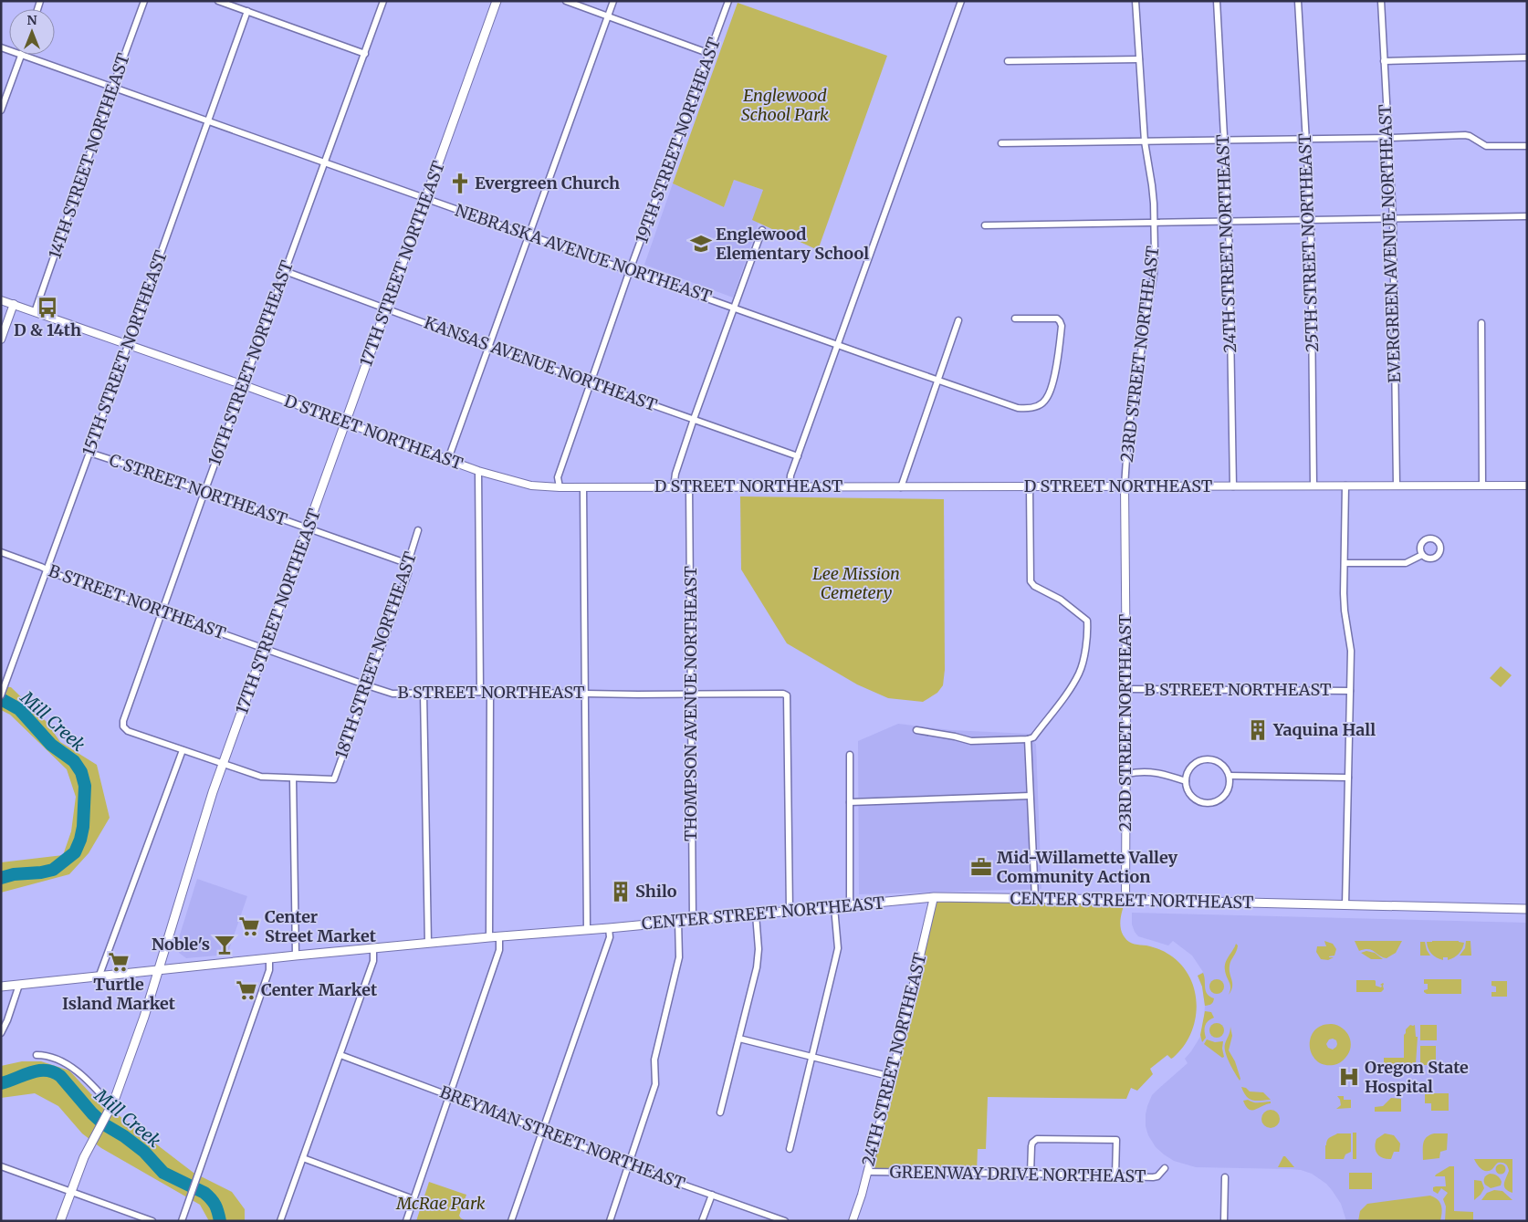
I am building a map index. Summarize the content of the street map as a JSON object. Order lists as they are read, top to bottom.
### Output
{
  "streets": {
    "main road": ["17TH STREET NORTHEAST", "CENTER STREET NORTHEAST"],
    "street": [
      "19TH STREET NORTHEAST",
      "14TH STREET NORTHEAST",
      "25TH STREET NORTHEAST",
      "24TH STREET NORTHEAST",
      "EVERGREEN AVENUE NORTHEAST",
      "NEBRASKA AVENUE NORTHEAST",
      "15TH STREET NORTHEAST",
      "23RD STREET NORTHEAST",
      "16TH STREET NORTHEAST",
      "KANSAS AVENUE NORTHEAST",
      "D STREET NORTHEAST",
      "C STREET NORTHEAST",
      "B STREET NORTHEAST",
      "18TH STREET NORTHEAST",
      "THOMPSON AVENUE NORTHEAST",
      "BREYMAN STREET NORTHEAST",
      "GREENWAY DRIVE NORTHEAST"
    ]
  },
  "crossings": [
    ["19TH STREET NORTHEAST", "NEBRASKA AVENUE NORTHEAST"],
    ["19TH STREET NORTHEAST", "KANSAS AVENUE NORTHEAST"],
    ["19TH STREET NORTHEAST", "D STREET NORTHEAST"],
    ["14TH STREET NORTHEAST", "NEBRASKA AVENUE NORTHEAST"],
    ["14TH STREET NORTHEAST", "D STREET NORTHEAST"],
    ["25TH STREET NORTHEAST", "D STREET NORTHEAST"],
    ["24TH STREET NORTHEAST", "D STREET NORTHEAST"],
    ["24TH STREET NORTHEAST", "CENTER STREET NORTHEAST"],
    ["24TH STREET NORTHEAST", "GREENWAY DRIVE NORTHEAST"],
    ["EVERGREEN AVENUE NORTHEAST", "D STREET NORTHEAST"],
    ["NEBRASKA AVENUE NORTHEAST", "17TH STREET NORTHEAST"],
    ["NEBRASKA AVENUE NORTHEAST", "15TH STREET NORTHEAST"],
    ["NEBRASKA AVENUE NORTHEAST", "16TH STREET NORTHEAST"],
    ["17TH STREET NORTHEAST", "KANSAS AVENUE NORTHEAST"],
    ["17TH STREET NORTHEAST", "D STREET NORTHEAST"],
    ["17TH STREET NORTHEAST", "C STREET NORTHEAST"],
    ["17TH STREET NORTHEAST", "B STREET NORTHEAST"],
    ["17TH STREET NORTHEAST", "CENTER STREET NORTHEAST"],
    ["15TH STREET NORTHEAST", "D STREET NORTHEAST"],
    ["15TH STREET NORTHEAST", "C STREET NORTHEAST"],
    ["15TH STREET NORTHEAST", "B STREET NORTHEAST"],
    ["23RD STREET NORTHEAST", "D STREET NORTHEAST"],
    ["23RD STREET NORTHEAST", "B STREET NORTHEAST"],
    ["23RD STREET NORTHEAST", "CENTER STREET NORTHEAST"],
    ["16TH STREET NORTHEAST", "KANSAS AVENUE NORTHEAST"],
    ["16TH STREET NORTHEAST", "D STREET NORTHEAST"],
    ["16TH STREET NORTHEAST", "C STREET NORTHEAST"],
    ["16TH STREET NORTHEAST", "B STREET NORTHEAST"],
    ["D STREET NORTHEAST", "THOMPSON AVENUE NORTHEAST"],
    ["C STREET NORTHEAST", "18TH STREET NORTHEAST"],
    ["B STREET NORTHEAST", "18TH STREET NORTHEAST"],
    ["B STREET NORTHEAST", "THOMPSON AVENUE NORTHEAST"],
    ["B STREET NORTHEAST", "CENTER STREET NORTHEAST"],
    ["THOMPSON AVENUE NORTHEAST", "CENTER STREET NORTHEAST"]
  ],
  "water": ["Mill Creek"],
  "parks": ["Englewood School Park", "Lee Mission Cemetery", "McRae Park"],
  "places": {
    "church": ["Evergreen Church"],
    "school or university": ["Englewood Elementary School"],
    "bus stop": ["D & 14th"],
    "building": ["Yaquina Hall", "Shilo"],
    "office": ["Mid-Willamette Valley Community Action"],
    "supermarket": ["Center Street Market", "Turtle Island Market", "Center Market"],
    "bar": ["Noble's"],
    "hospital": ["Oregon State Hospital"]
  },
  "north": "top"
}
